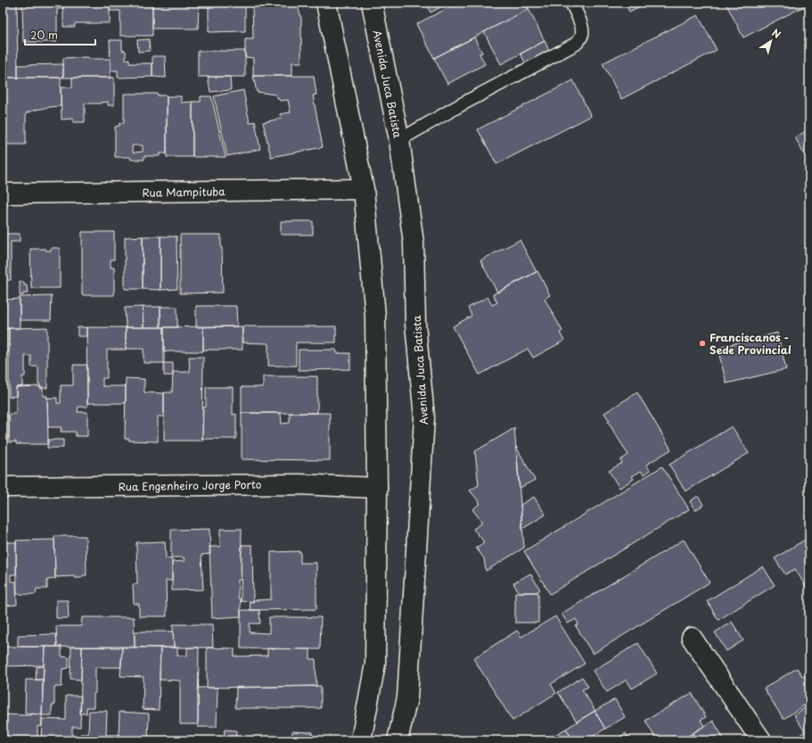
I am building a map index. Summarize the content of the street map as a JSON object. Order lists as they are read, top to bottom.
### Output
{
  "streets": {
    "main road": ["Avenida Juca Batista", "Rua Mampituba", "Rua Engenheiro Jorge Porto"]
  },
  "places": ["Franciscanos - Sede Provincial"],
  "scale_bar": "20 m",
  "north": "top right"
}
